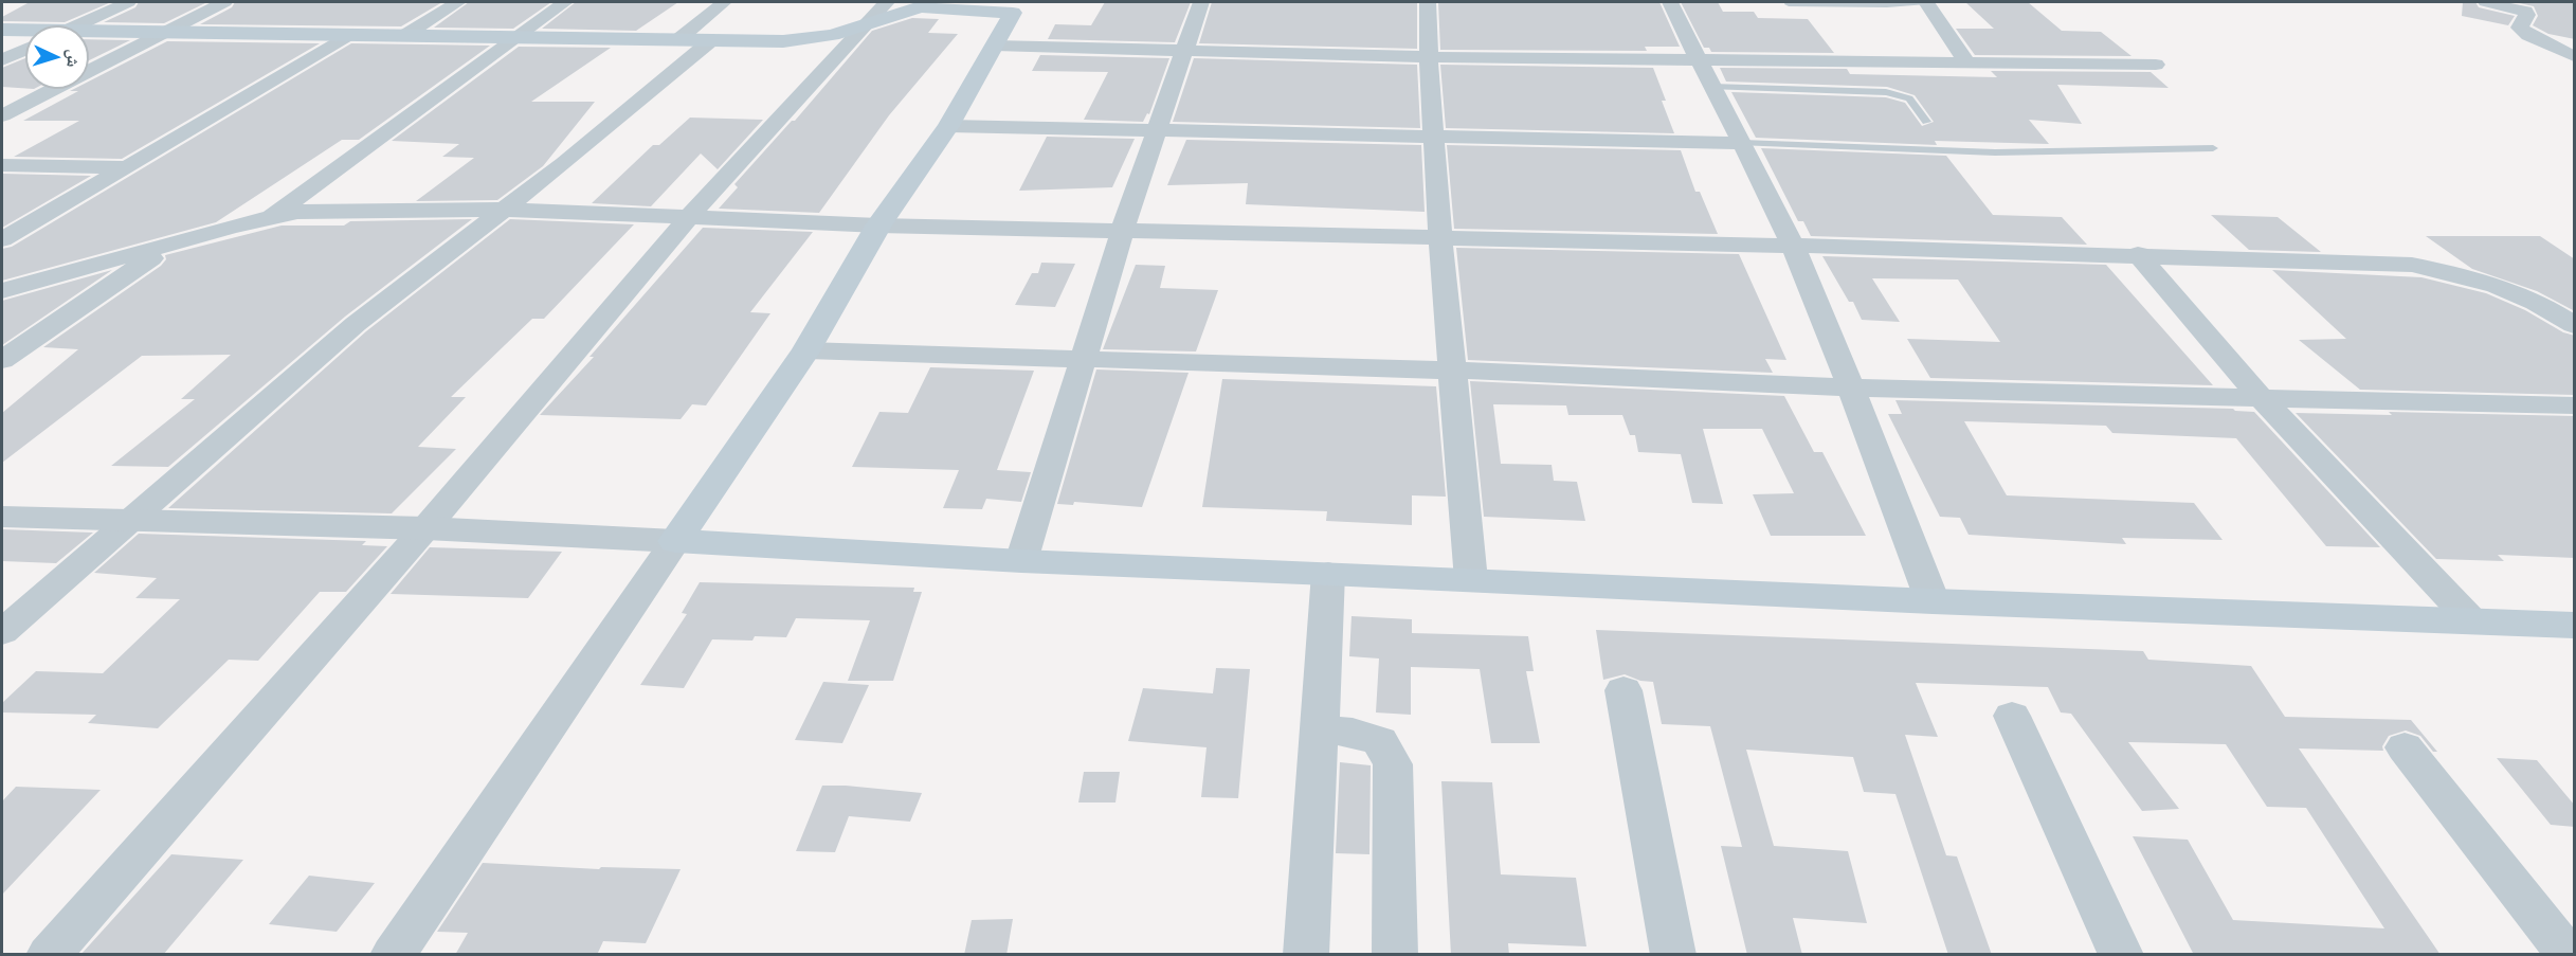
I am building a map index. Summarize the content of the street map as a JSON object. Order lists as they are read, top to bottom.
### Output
{
  "north": "right"
}
